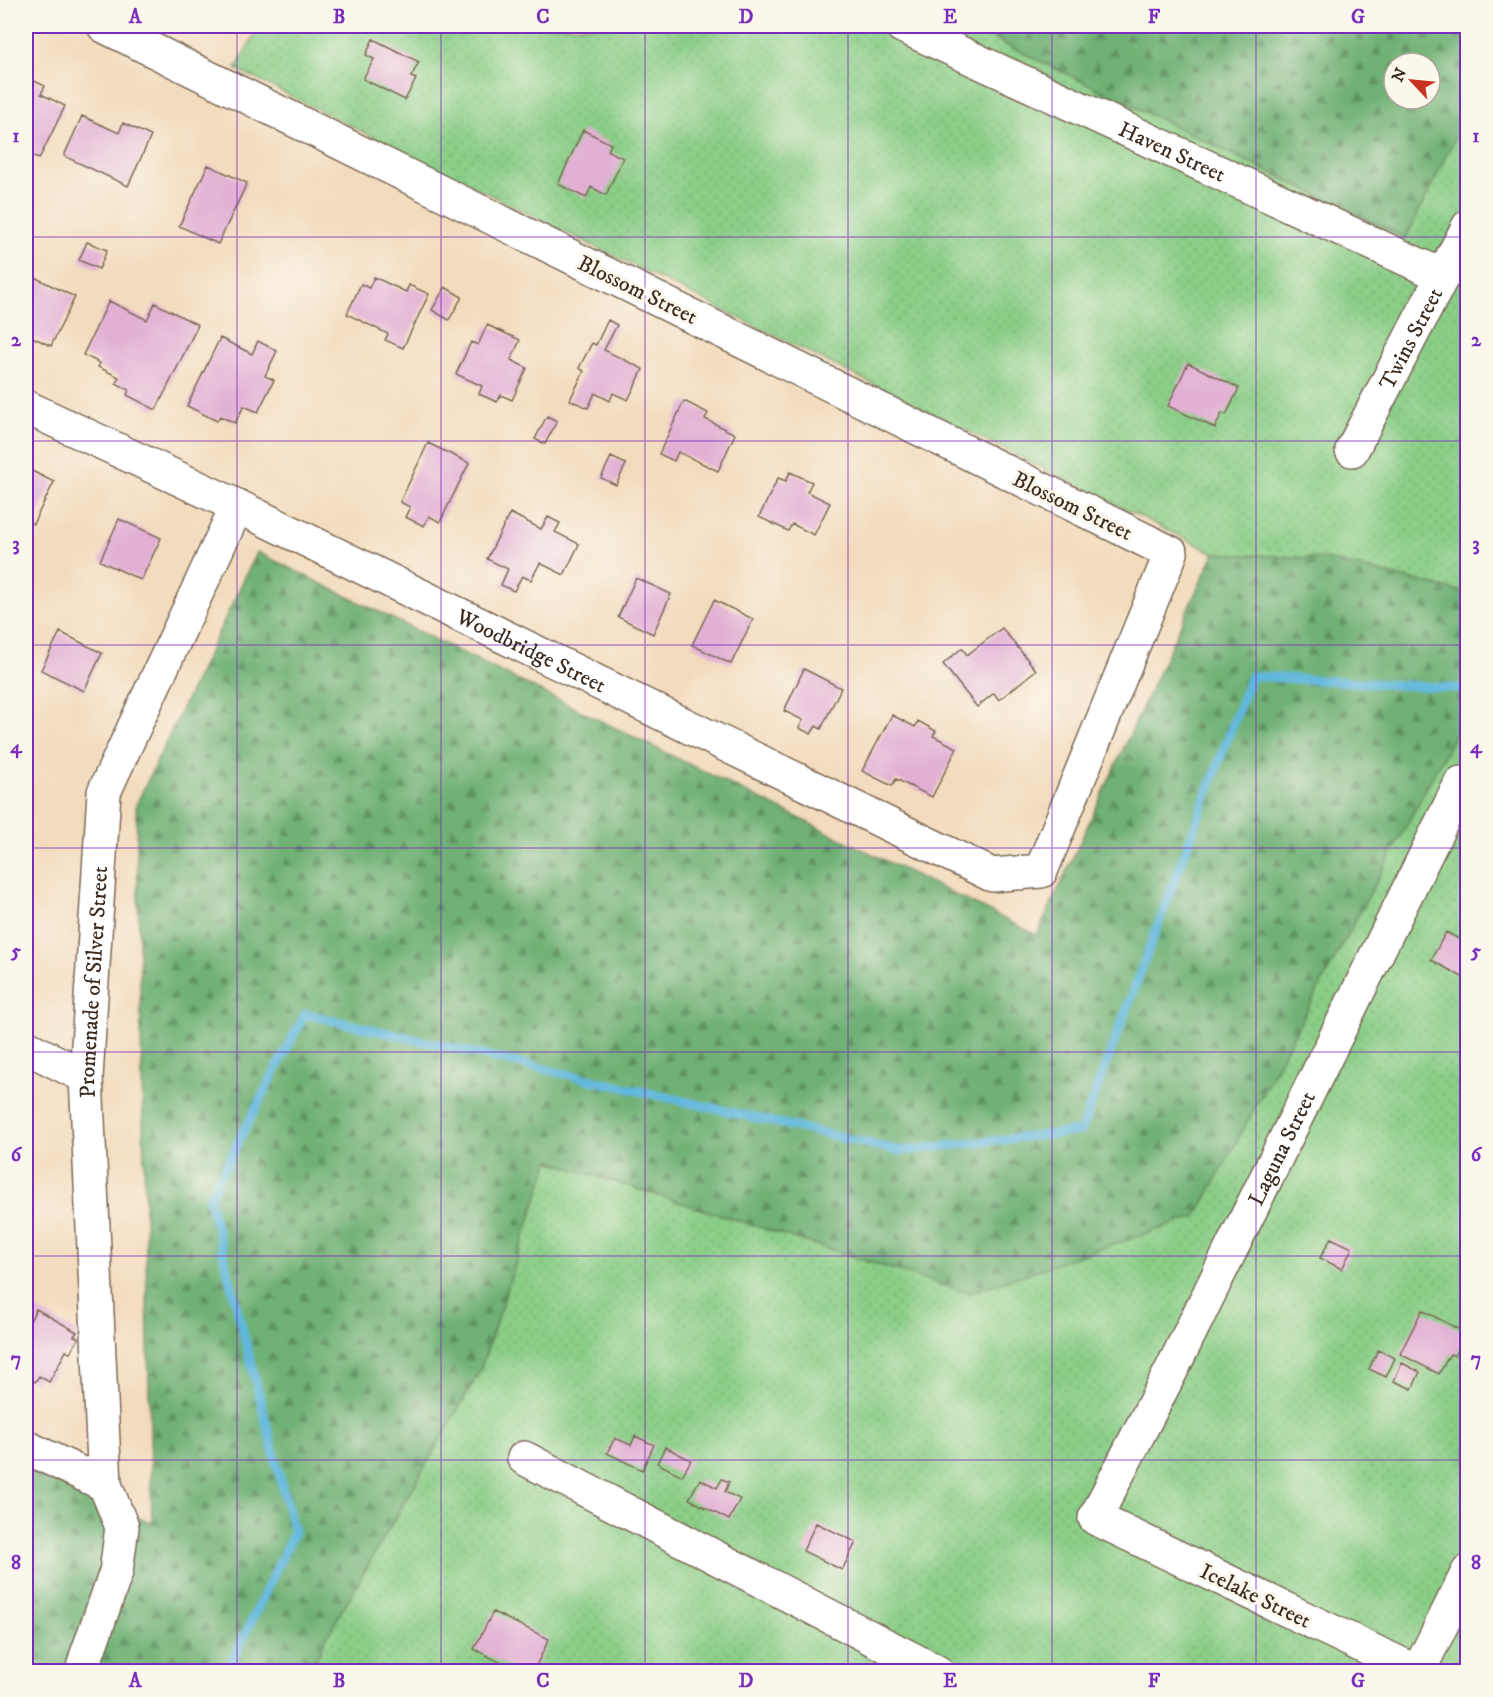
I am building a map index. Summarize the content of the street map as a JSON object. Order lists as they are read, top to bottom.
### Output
{
  "streets": {
    "street": [
      "Haven Street",
      "Blossom Street",
      "Twins Street",
      "Woodbridge Street",
      "Promenade of Silver Street",
      "Laguna Street",
      "Icelake Street"
    ]
  },
  "crossings": [
    ["Haven Street", "Twins Street"],
    ["Blossom Street", "Woodbridge Street"],
    ["Woodbridge Street", "Promenade of Silver Street"],
    ["Laguna Street", "Icelake Street"]
  ],
  "north": "top left",
  "grid": {
    "columns": [
      "A",
      "B",
      "C",
      "D",
      "E",
      "F",
      "G"
    ],
    "rows": [
      "1",
      "2",
      "3",
      "4",
      "5",
      "6",
      "7",
      "8"
    ]
  }
}
